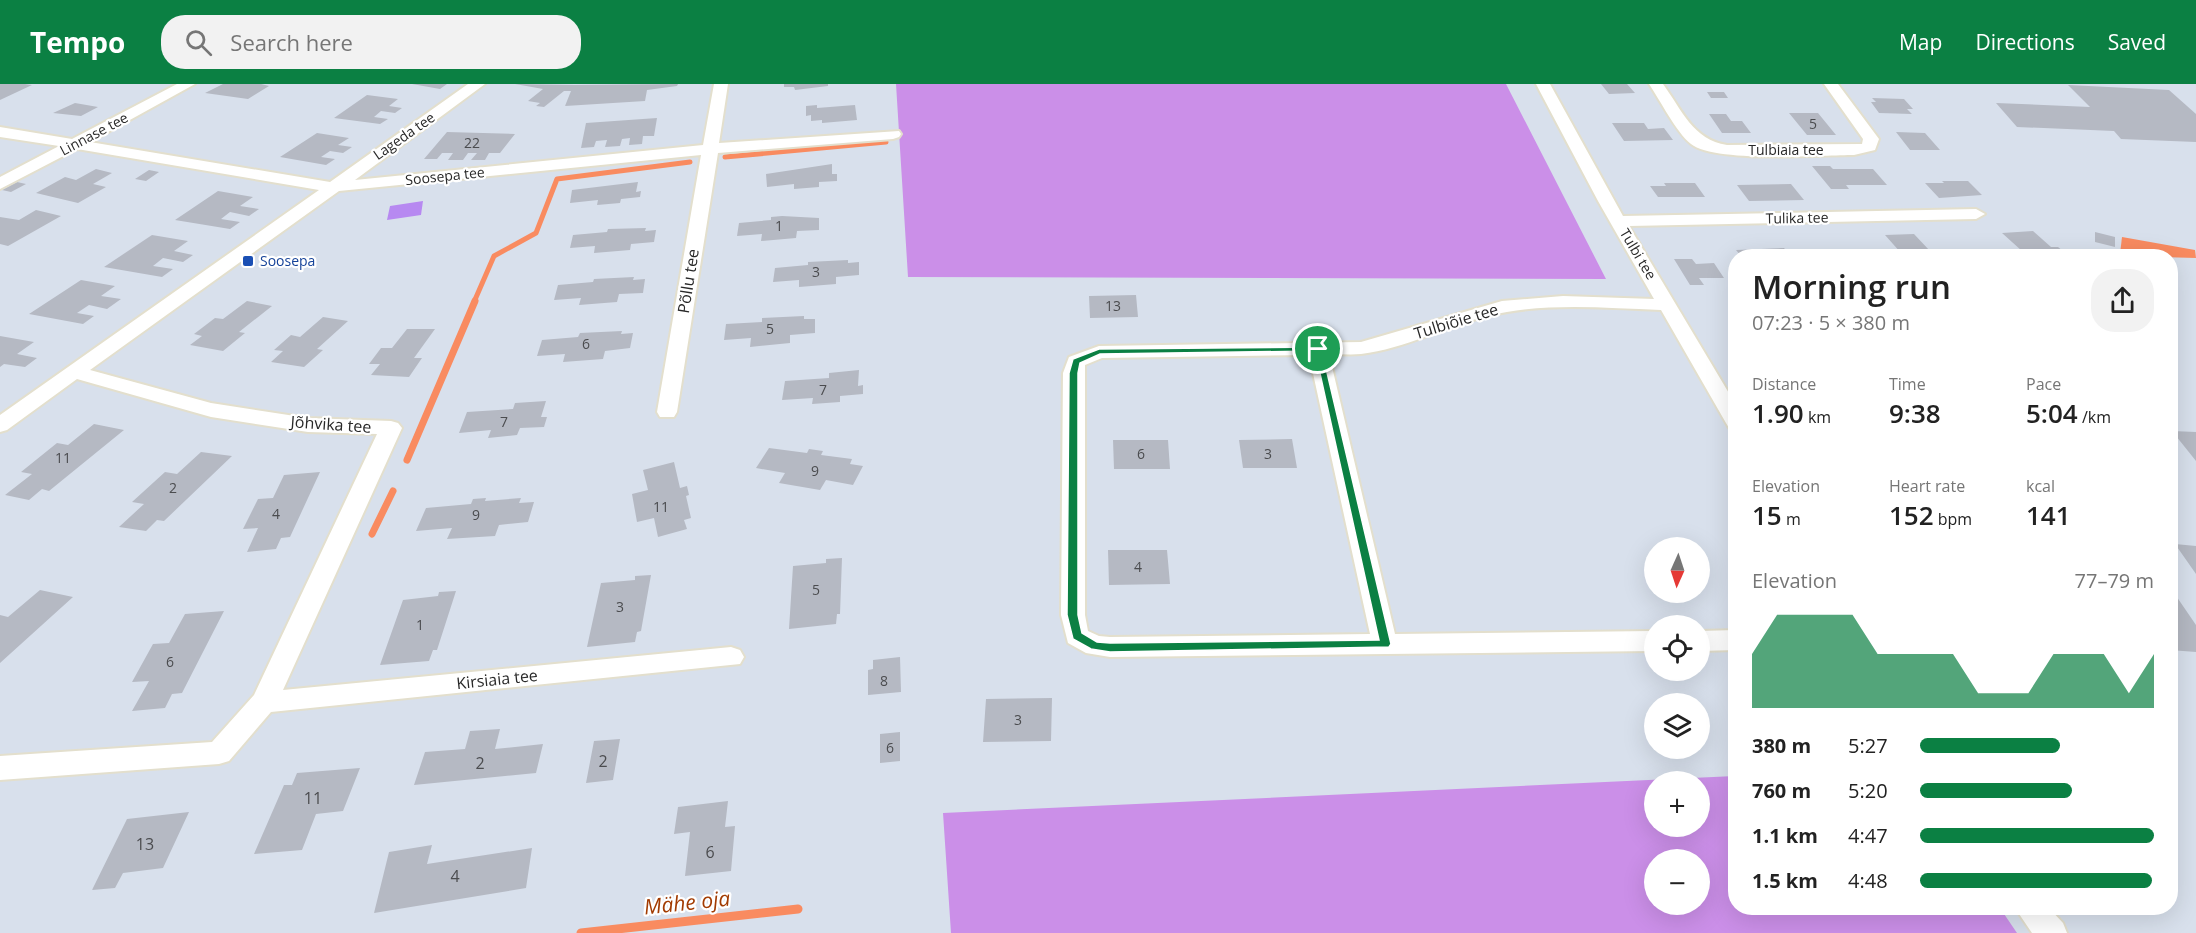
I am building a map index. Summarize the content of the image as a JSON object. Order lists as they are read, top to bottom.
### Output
{
  "streets": {
    "street": [
      "Linnase tee",
      "Lageda tee",
      "Tulbiaia tee",
      "Soosepa tee",
      "Tulika tee",
      "Tulbi tee",
      "Põllu tee",
      "Tulbiõie tee",
      "Jõhvika tee",
      "Kirsiaia tee"
    ]
  },
  "crossings": [
    ["Linnase tee", "Soosepa tee"],
    ["Lageda tee", "Soosepa tee"],
    ["Soosepa tee", "Põllu tee"],
    ["Tulika tee", "Tulbi tee"],
    ["Tulbi tee", "Tulbiõie tee"],
    ["Jõhvika tee", "Kirsiaia tee"]
  ],
  "water": ["Mähe oja"],
  "places": {
    "transit": ["Soosepa"]
  },
  "house_numbers": [
    "5",
    "22",
    "1",
    "3",
    "13",
    "5",
    "6",
    "7",
    "7",
    "6",
    "3",
    "11",
    "9",
    "2",
    "11",
    "4",
    "9",
    "4",
    "5",
    "3",
    "1",
    "6",
    "8",
    "3",
    "6",
    "2",
    "2",
    "11",
    "13",
    "6",
    "4"
  ],
  "north": "bottom",
  "page": {
    "header": "Tempo",
    "search": "Search here",
    "nav": ["Map", "Directions", "Saved"],
    "heading": ["Morning run", "07:23 · 5 × 380 m"],
    "stats": [
      ["Distance", "1.90 km"],
      ["Time", "9:38"],
      ["Pace", "5:04 /km"],
      ["Elevation", "15 m"],
      ["Heart rate", "152 bpm"],
      ["kcal", "141"]
    ],
    "map_buttons": ["+", "−"],
    "chart": ["Elevation", "77–79 m"],
    "list": [
      {
        "name": "380 m",
        "note": "5:27"
      },
      {
        "name": "760 m",
        "note": "5:20"
      },
      {
        "name": "1.1 km",
        "note": "4:47"
      },
      {
        "name": "1.5 km",
        "note": "4:48"
      }
    ]
  }
}
